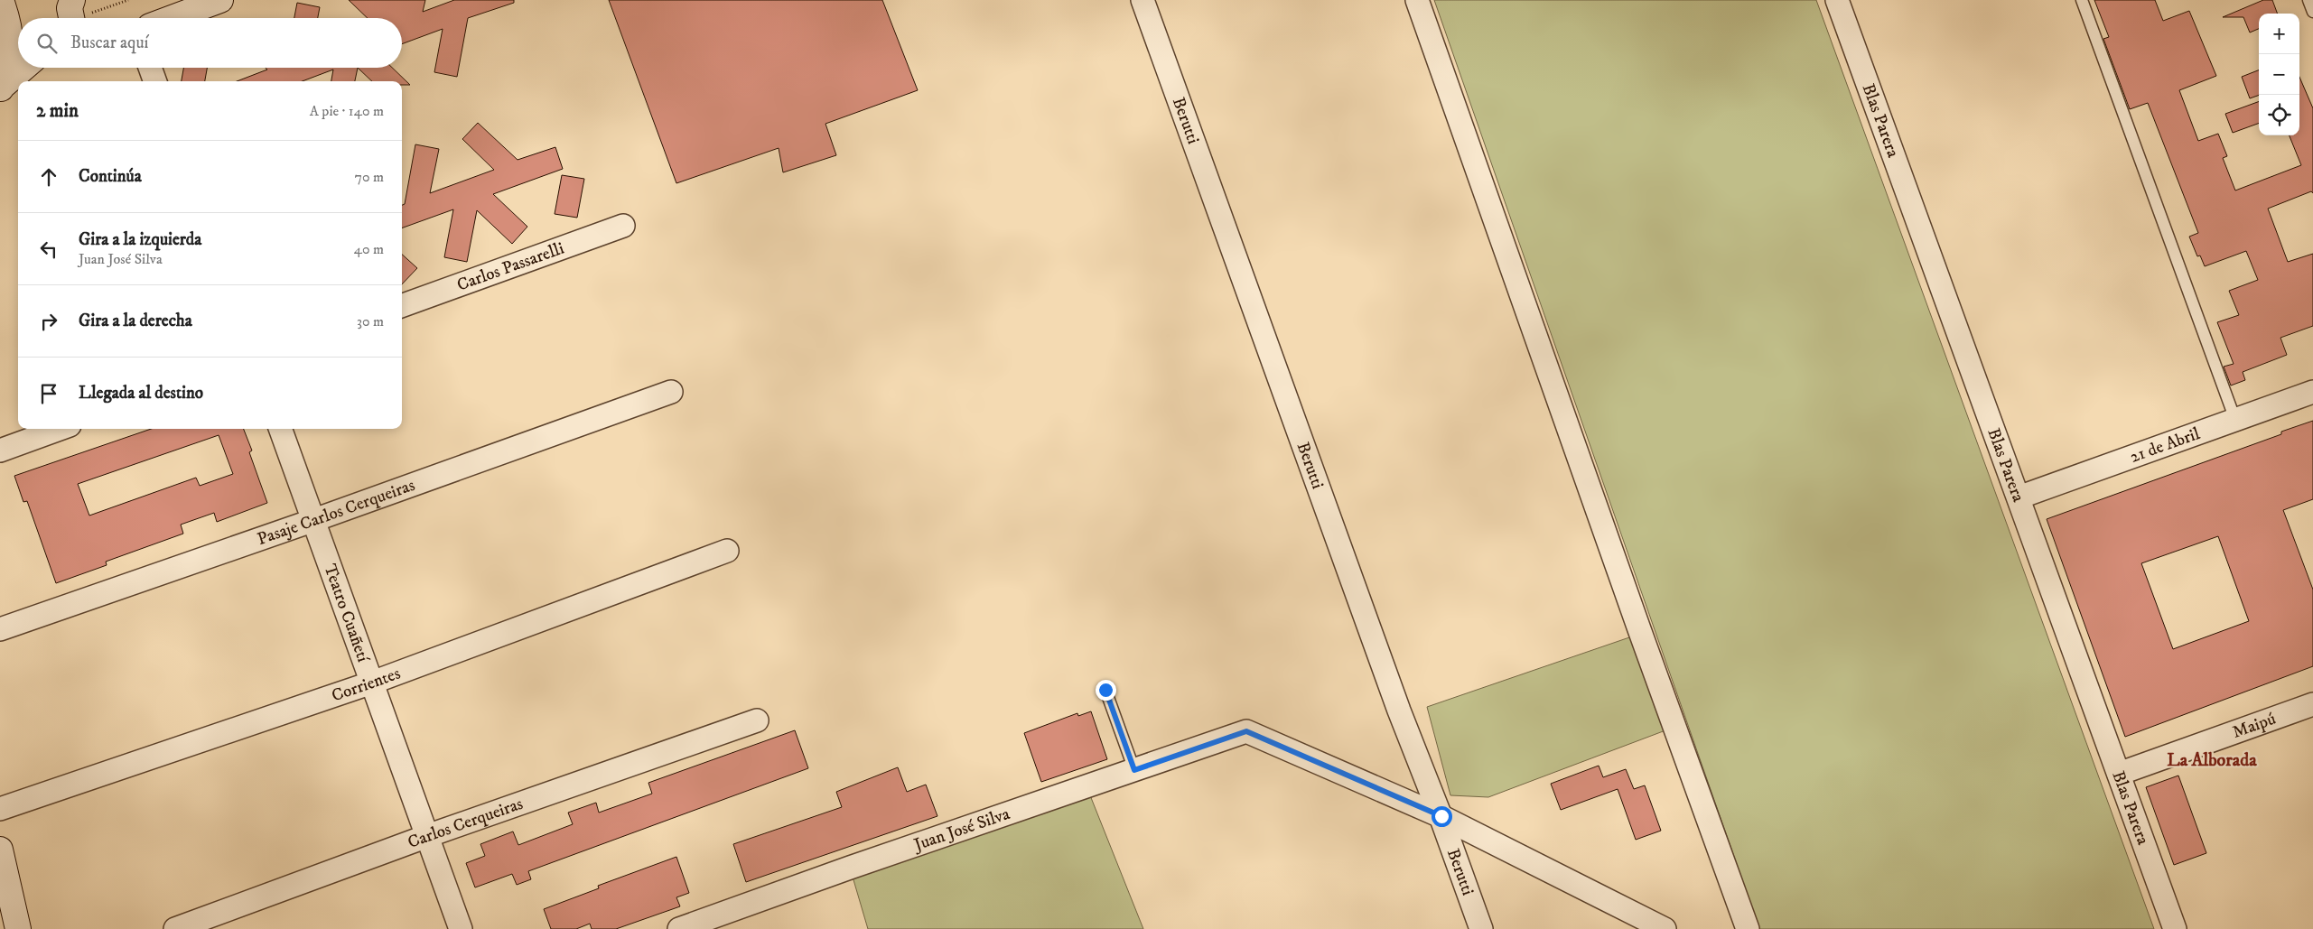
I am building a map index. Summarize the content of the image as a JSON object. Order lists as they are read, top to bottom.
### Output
{
  "streets": {
    "street": [
      "Berutti",
      "Blas Parera",
      "Carlos Passarelli",
      "21 de Abril",
      "Pasaje Carlos Cerqueiras",
      "Teatro Cuañetí",
      "Corrientes",
      "Maipú",
      "Carlos Cerqueiras",
      "Juan José Silva"
    ]
  },
  "crossings": [
    ["Berutti", "Juan José Silva"],
    ["Blas Parera", "21 de Abril"],
    ["Blas Parera", "Maipú"],
    ["Pasaje Carlos Cerqueiras", "Teatro Cuañetí"],
    ["Teatro Cuañetí", "Corrientes"],
    ["Teatro Cuañetí", "Carlos Cerqueiras"]
  ],
  "districts": ["La Alborada"],
  "page": {
    "map_buttons": ["+", "−"],
    "search": "Buscar aquí",
    "heading": ["2 min", "A pie · 140 m"],
    "list": [
      ["Continúa", "70 m"],
      ["Gira a la izquierda", "Juan José Silva", "40 m"],
      ["Gira a la derecha", "30 m"],
      "Llegada al destino"
    ]
  }
}
